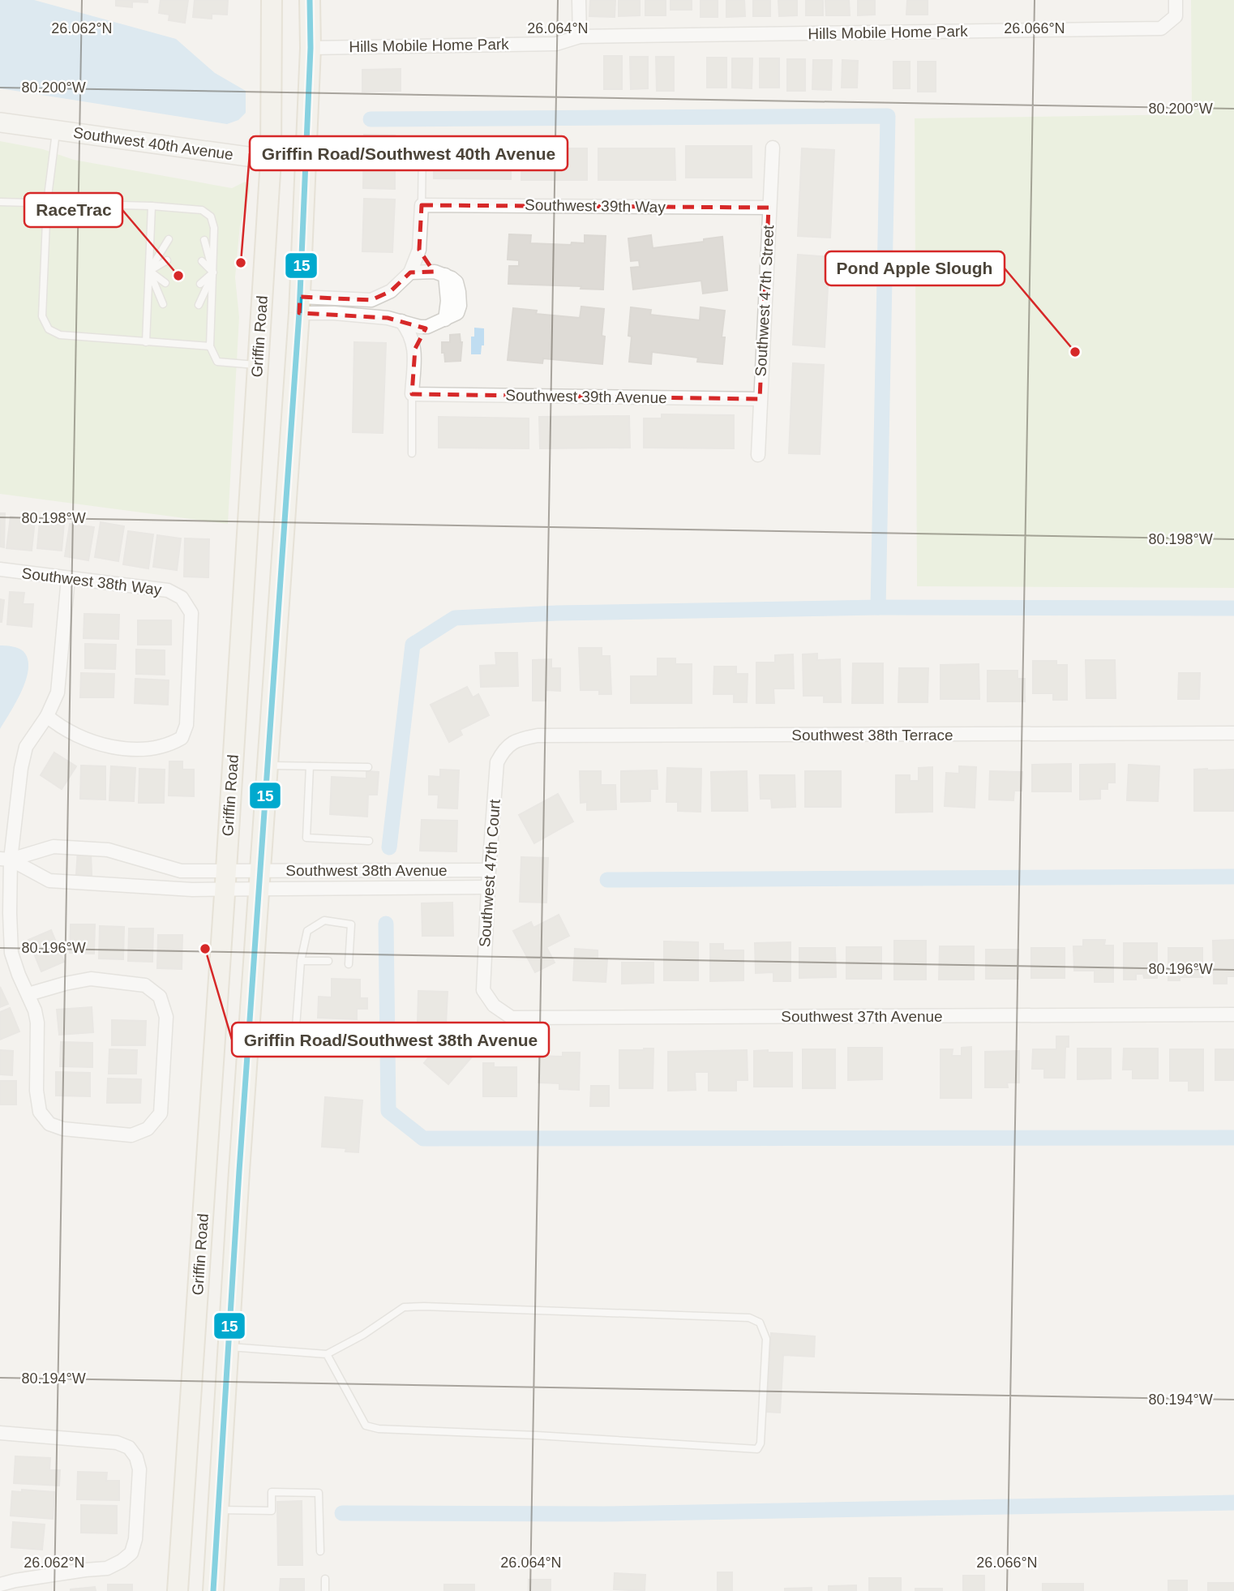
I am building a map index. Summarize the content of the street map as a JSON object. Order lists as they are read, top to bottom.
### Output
{
  "streets": {
    "main road": ["Griffin Road"],
    "street": [
      "Hills Mobile Home Park",
      "Southwest 40th Avenue",
      "Southwest 39th Way",
      "Southwest 47th Street",
      "Southwest 39th Avenue",
      "Southwest 38th Way",
      "Southwest 38th Terrace",
      "Southwest 38th Avenue",
      "Southwest 47th Court",
      "Southwest 37th Avenue"
    ]
  },
  "crossings": [
    ["Southwest 40th Avenue", "Griffin Road"],
    ["Southwest 39th Way", "Southwest 47th Street"],
    ["Southwest 47th Street", "Southwest 39th Avenue"],
    ["Griffin Road", "Southwest 38th Avenue"],
    ["Southwest 38th Terrace", "Southwest 47th Court"],
    ["Southwest 38th Avenue", "Southwest 47th Court"],
    ["Southwest 47th Court", "Southwest 37th Avenue"]
  ],
  "places": [
    "Griffin Road/Southwest 40th Avenue",
    "RaceTrac",
    "Pond Apple Slough",
    "Griffin Road/Southwest 38th Avenue"
  ],
  "lines": ["transit line 15"],
  "coordinates": [
    "26.062°N",
    "26.064°N",
    "26.066°N",
    "80.200°W",
    "80.198°W",
    "80.196°W",
    "80.194°W"
  ]
}
